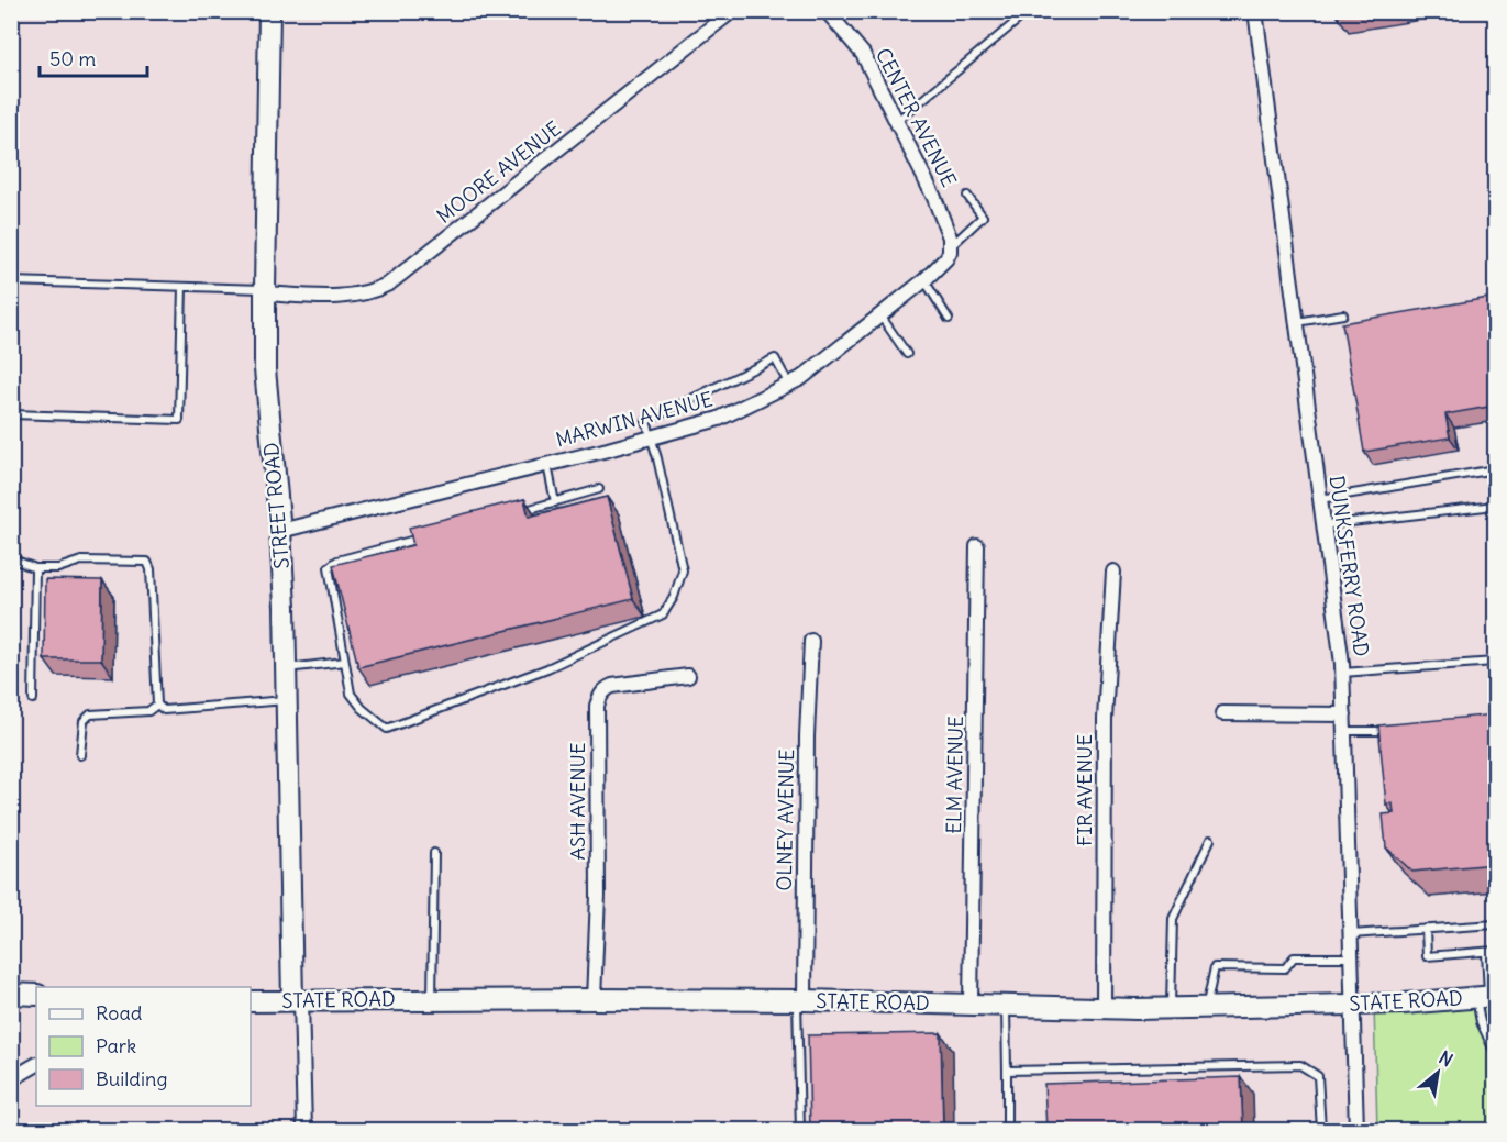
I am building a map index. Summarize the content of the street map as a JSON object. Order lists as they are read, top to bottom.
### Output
{
  "streets": {
    "main road": ["STREET ROAD", "STATE ROAD"],
    "street": [
      "CENTER AVENUE",
      "MOORE AVENUE",
      "MARWIN AVENUE",
      "DUNKSFERRY ROAD",
      "ELM AVENUE",
      "FIR AVENUE",
      "ASH AVENUE",
      "OLNEY AVENUE"
    ]
  },
  "crossings": [
    ["CENTER AVENUE", "MARWIN AVENUE"],
    ["MOORE AVENUE", "STREET ROAD"],
    ["MARWIN AVENUE", "STREET ROAD"],
    ["STREET ROAD", "STATE ROAD"],
    ["DUNKSFERRY ROAD", "STATE ROAD"],
    ["ELM AVENUE", "STATE ROAD"],
    ["FIR AVENUE", "STATE ROAD"],
    ["ASH AVENUE", "STATE ROAD"],
    ["OLNEY AVENUE", "STATE ROAD"]
  ],
  "legend": ["Road", "Park", "Building"],
  "scale_bar": "50 m",
  "north": "top right"
}
